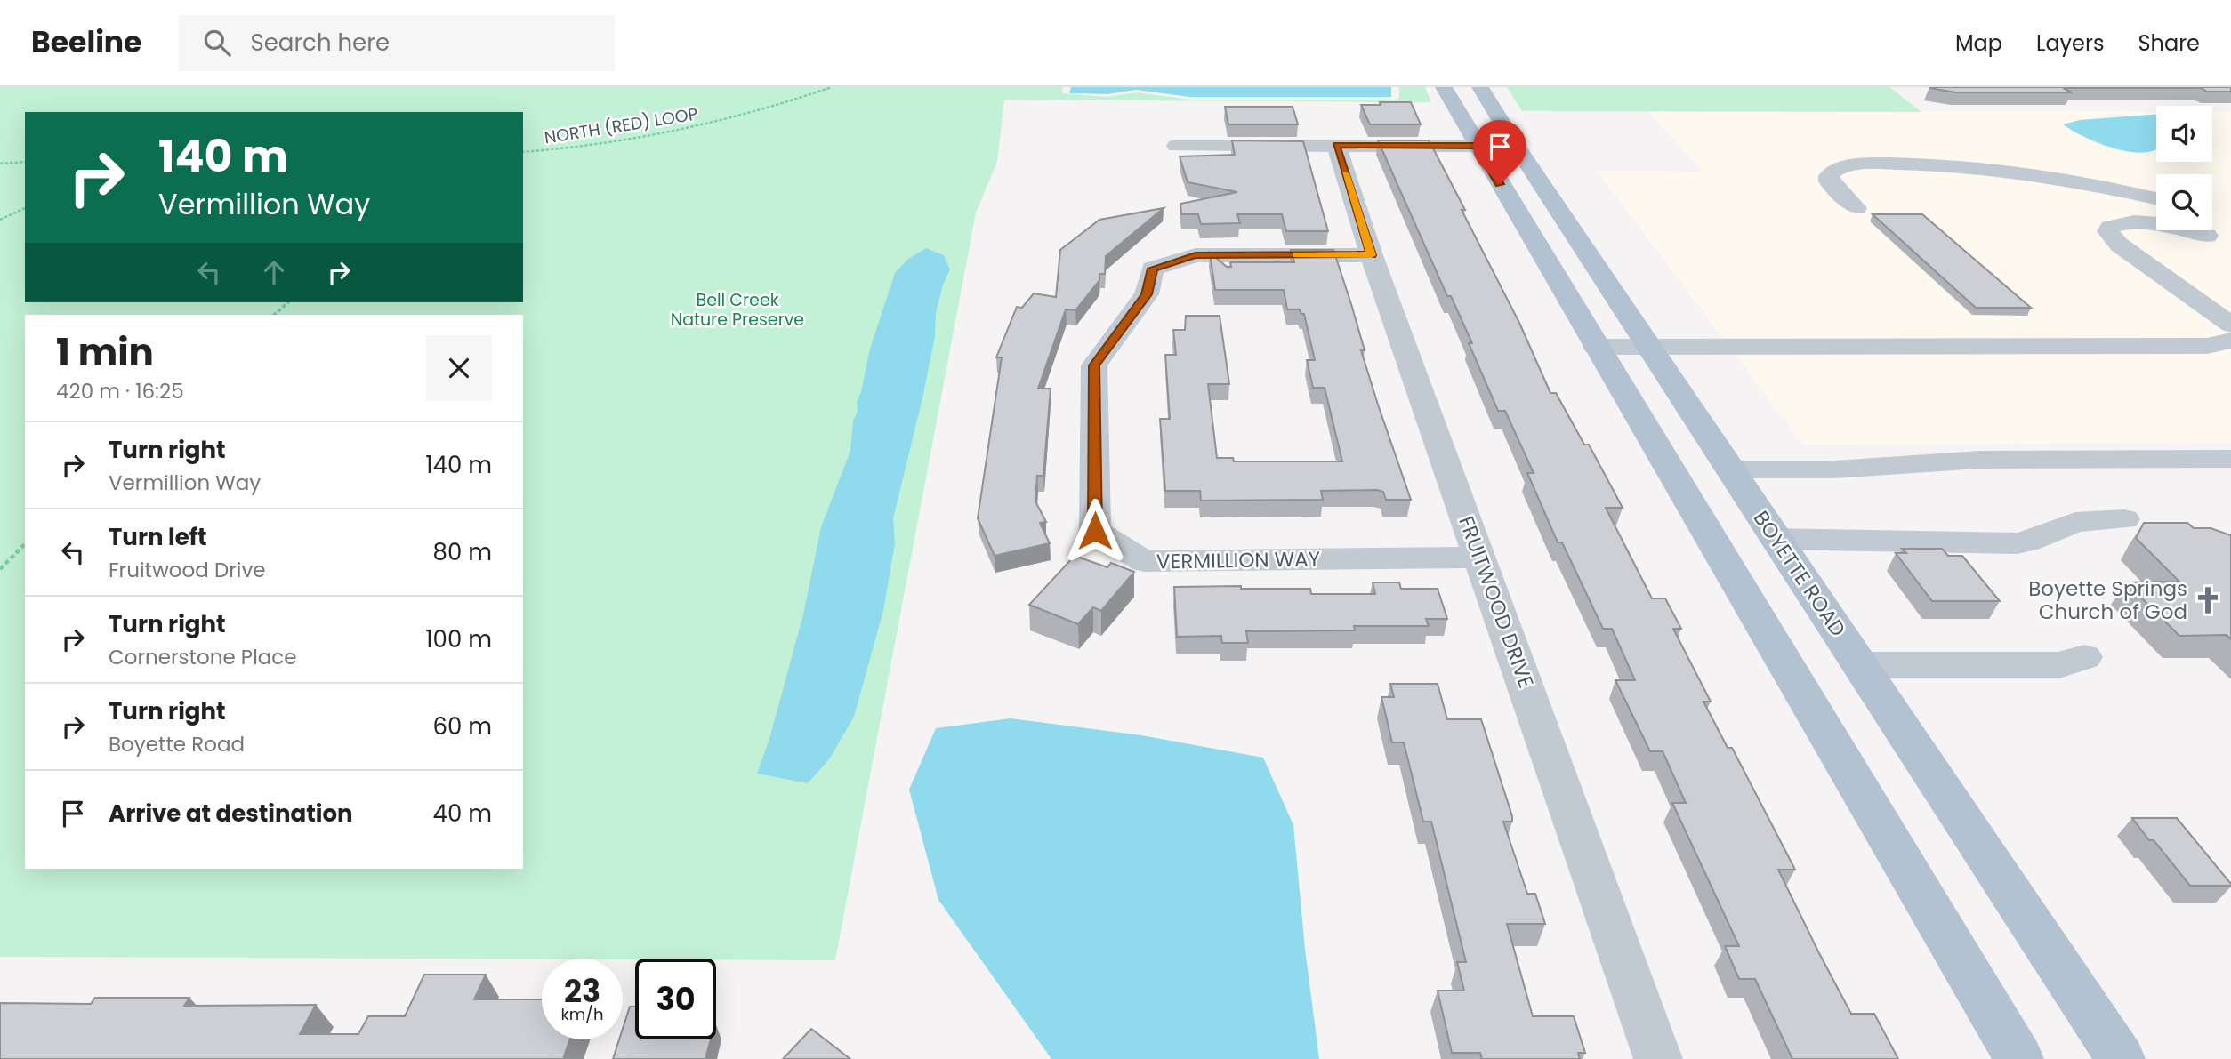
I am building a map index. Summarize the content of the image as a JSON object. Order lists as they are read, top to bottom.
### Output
{
  "streets": {
    "main road": ["BOYETTE ROAD"],
    "street": ["VERMILLION WAY", "FRUITWOOD DRIVE"],
    "path": ["NORTH (RED) LOOP"]
  },
  "crossings": [
    ["VERMILLION WAY", "FRUITWOOD DRIVE"]
  ],
  "parks": ["Bell Creek Nature Preserve"],
  "places": {
    "church": ["Boyette Springs Church of God"]
  },
  "page": {
    "header": "Beeline",
    "search": "Search here",
    "nav": ["Map", "Layers", "Share"],
    "turn": ["140 m", "Vermillion Way"],
    "heading": ["1 min", "420 m · 16:25"],
    "list": [
      {
        "name": "Turn right",
        "note": "Vermillion Way",
        "value": "140 m"
      },
      {
        "name": "Turn left",
        "note": "Fruitwood Drive",
        "value": "80 m"
      },
      {
        "name": "Turn right",
        "note": "Cornerstone Place",
        "value": "100 m"
      },
      {
        "name": "Turn right",
        "note": "Boyette Road",
        "value": "60 m"
      },
      {
        "name": "Arrive at destination",
        "value": "40 m"
      }
    ],
    "speed": "23 km/h",
    "limit": "30"
  }
}
